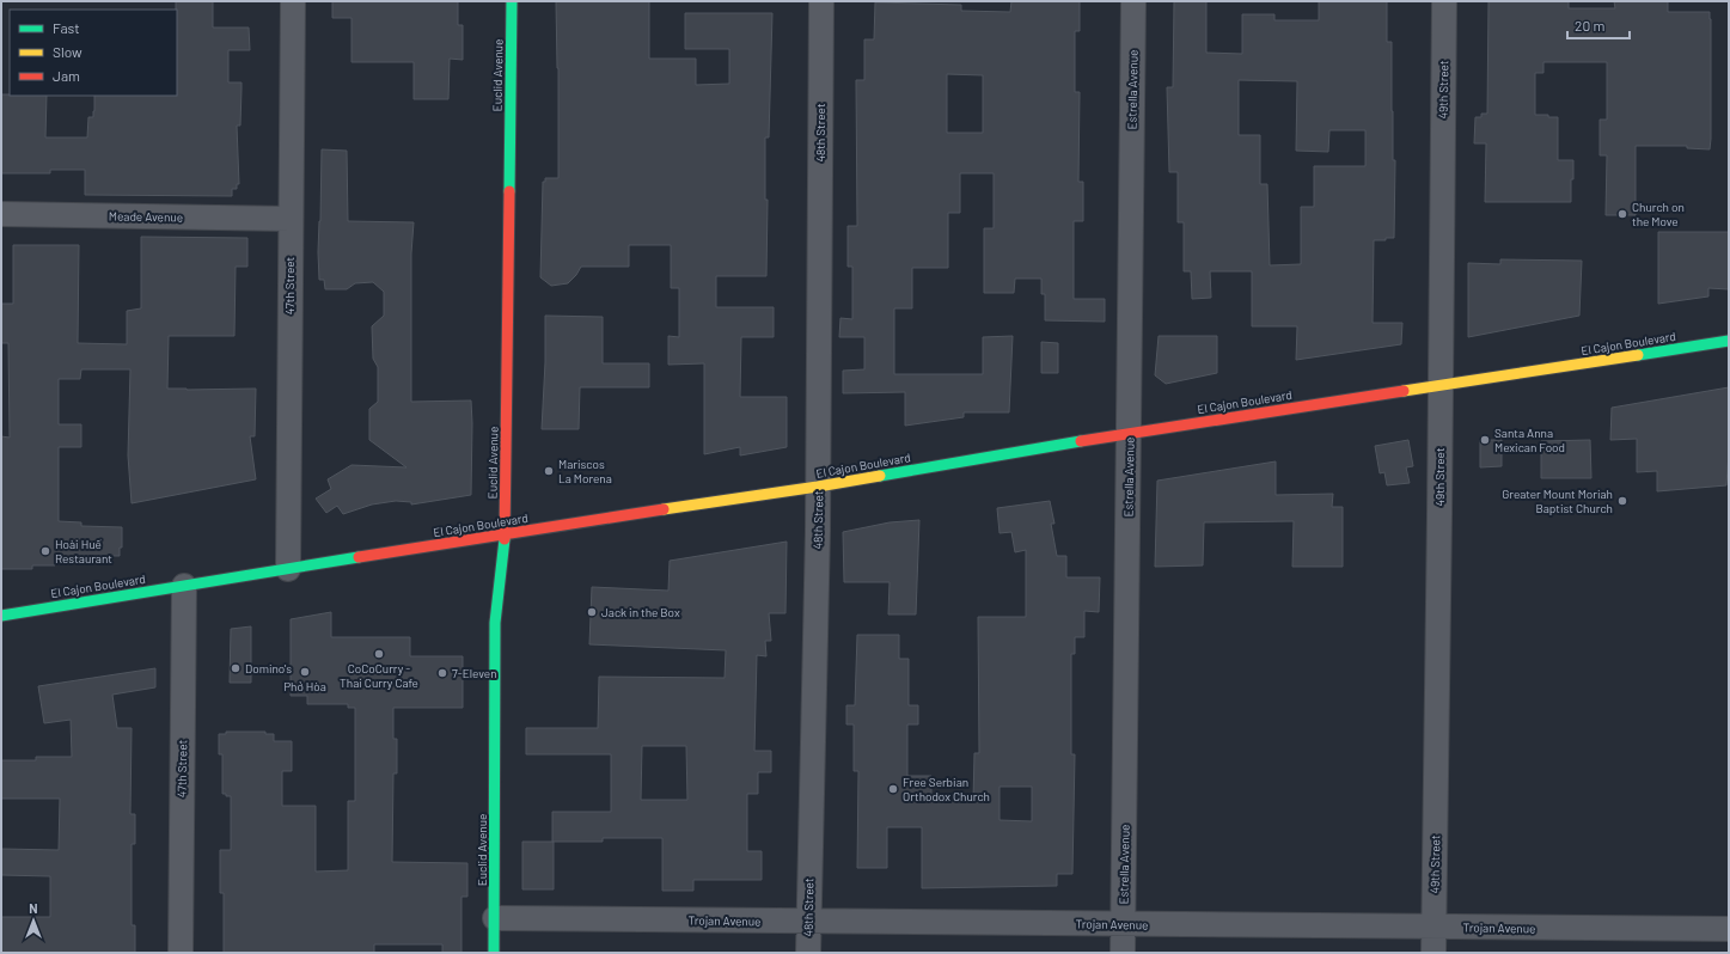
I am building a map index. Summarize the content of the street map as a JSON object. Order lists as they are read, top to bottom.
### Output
{
  "streets": {
    "main road": ["Euclid Avenue", "El Cajon Boulevard"],
    "street": [
      "Estrella Avenue",
      "49th Street",
      "48th Street",
      "Meade Avenue",
      "47th Street",
      "Trojan Avenue"
    ]
  },
  "crossings": [
    ["Euclid Avenue", "El Cajon Boulevard"],
    ["Euclid Avenue", "Trojan Avenue"],
    ["Estrella Avenue", "El Cajon Boulevard"],
    ["Estrella Avenue", "Trojan Avenue"],
    ["49th Street", "El Cajon Boulevard"],
    ["49th Street", "Trojan Avenue"],
    ["48th Street", "El Cajon Boulevard"],
    ["48th Street", "Trojan Avenue"],
    ["Meade Avenue", "47th Street"],
    ["47th Street", "El Cajon Boulevard"]
  ],
  "places": [
    "Church on the Move",
    "Santa Anna Mexican Food",
    "Mariscos La Morena",
    "Greater Mount Moriah Baptist Church",
    "Hoài Huế Restaurant",
    "Jack in the Box",
    "CoCoCurry - Thai Curry Cafe",
    "Domino's",
    "Phở Hòa",
    "7-Eleven",
    "Free Serbian Orthodox Church"
  ],
  "legend": ["Fast", "Slow", "Jam"],
  "scale_bar": "20 m",
  "north": "top"
}
